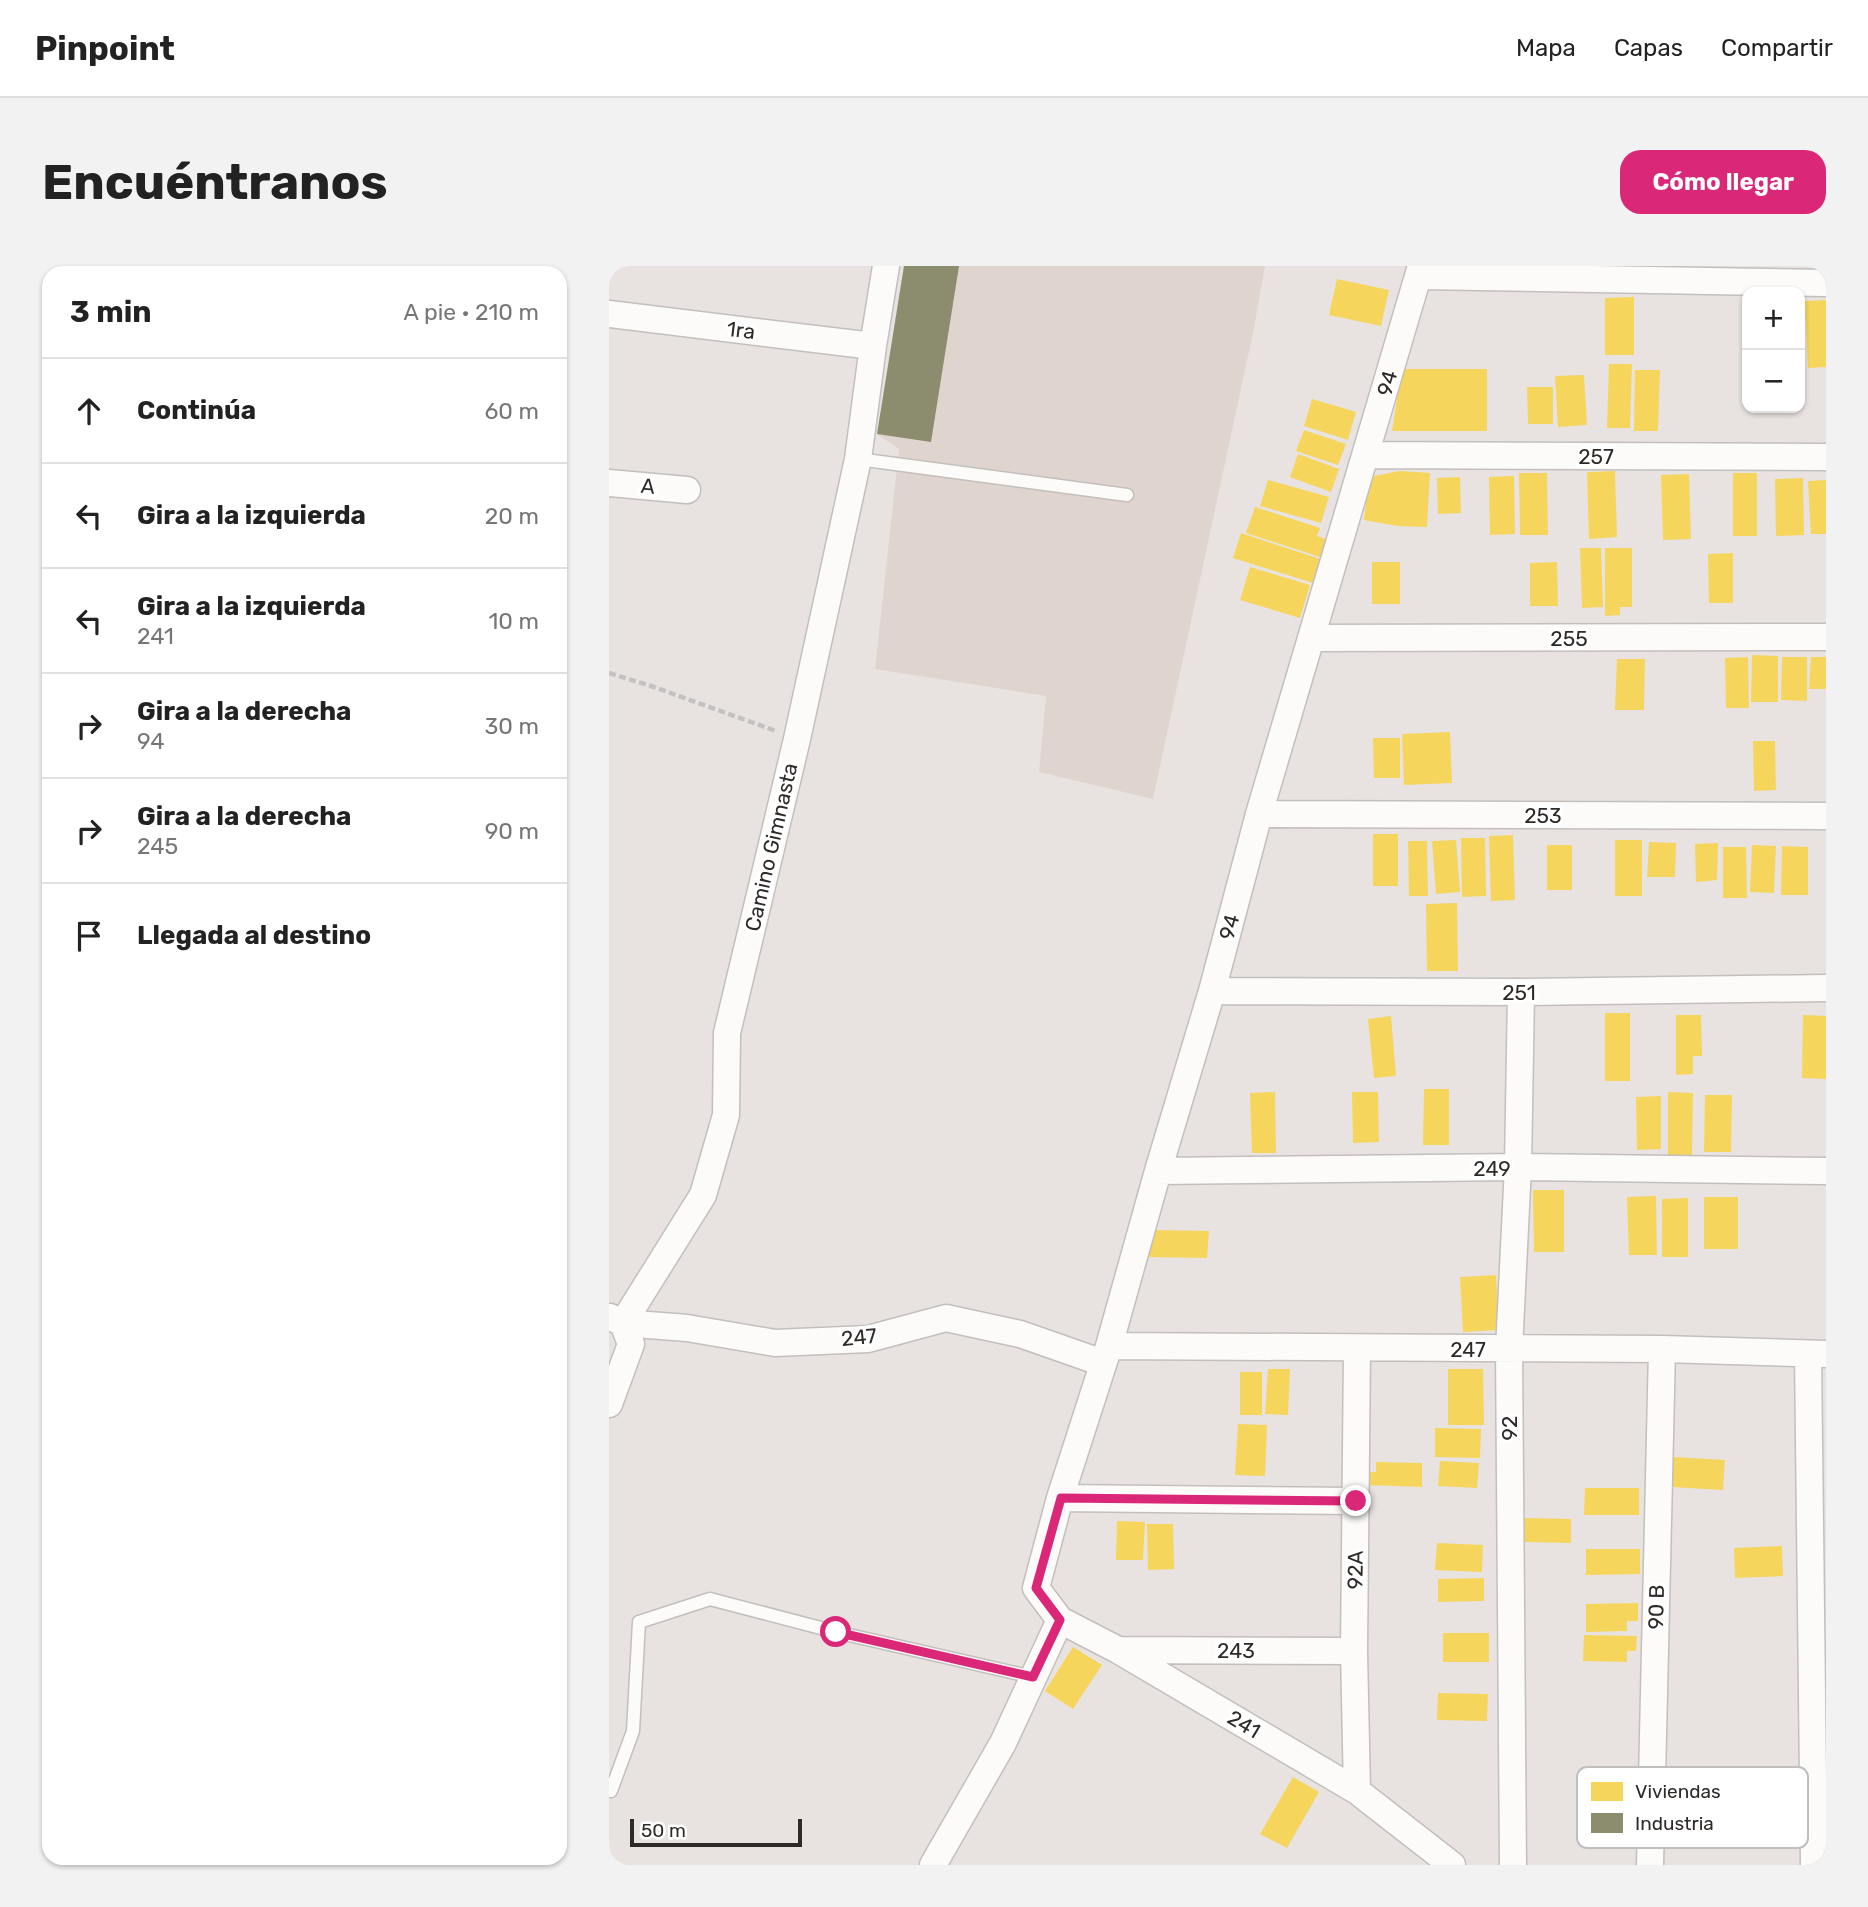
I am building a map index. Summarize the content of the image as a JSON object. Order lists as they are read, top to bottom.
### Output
{
  "streets": {
    "street": [
      "1ra",
      "94",
      "257",
      "A",
      "255",
      "253",
      "Camino Gimnasta",
      "251",
      "249",
      "247",
      "92",
      "92A",
      "90 B",
      "243",
      "241"
    ]
  },
  "crossings": [
    ["1ra", "Camino Gimnasta"],
    ["94", "257"],
    ["94", "255"],
    ["94", "253"],
    ["94", "251"],
    ["94", "249"],
    ["94", "247"],
    ["94", "241"],
    ["Camino Gimnasta", "247"],
    ["251", "92"],
    ["249", "92"],
    ["247", "92"],
    ["247", "92A"],
    ["247", "90 B"],
    ["92A", "243"],
    ["92A", "241"],
    ["243", "241"]
  ],
  "legend": ["Viviendas", "Industria"],
  "scale_bar": "50 m",
  "page": {
    "header": "Pinpoint",
    "nav": ["Mapa", "Capas", "Compartir"],
    "buttons": "Cómo llegar",
    "title": "Encuéntranos",
    "heading": ["3 min", "A pie · 210 m"],
    "map_buttons": ["+", "−"],
    "list": [
      ["Continúa", "60 m"],
      ["Gira a la izquierda", "20 m"],
      ["Gira a la izquierda", "241", "10 m"],
      ["Gira a la derecha", "94", "30 m"],
      ["Gira a la derecha", "245", "90 m"],
      "Llegada al destino"
    ],
    "scale": "50 m"
  }
}
